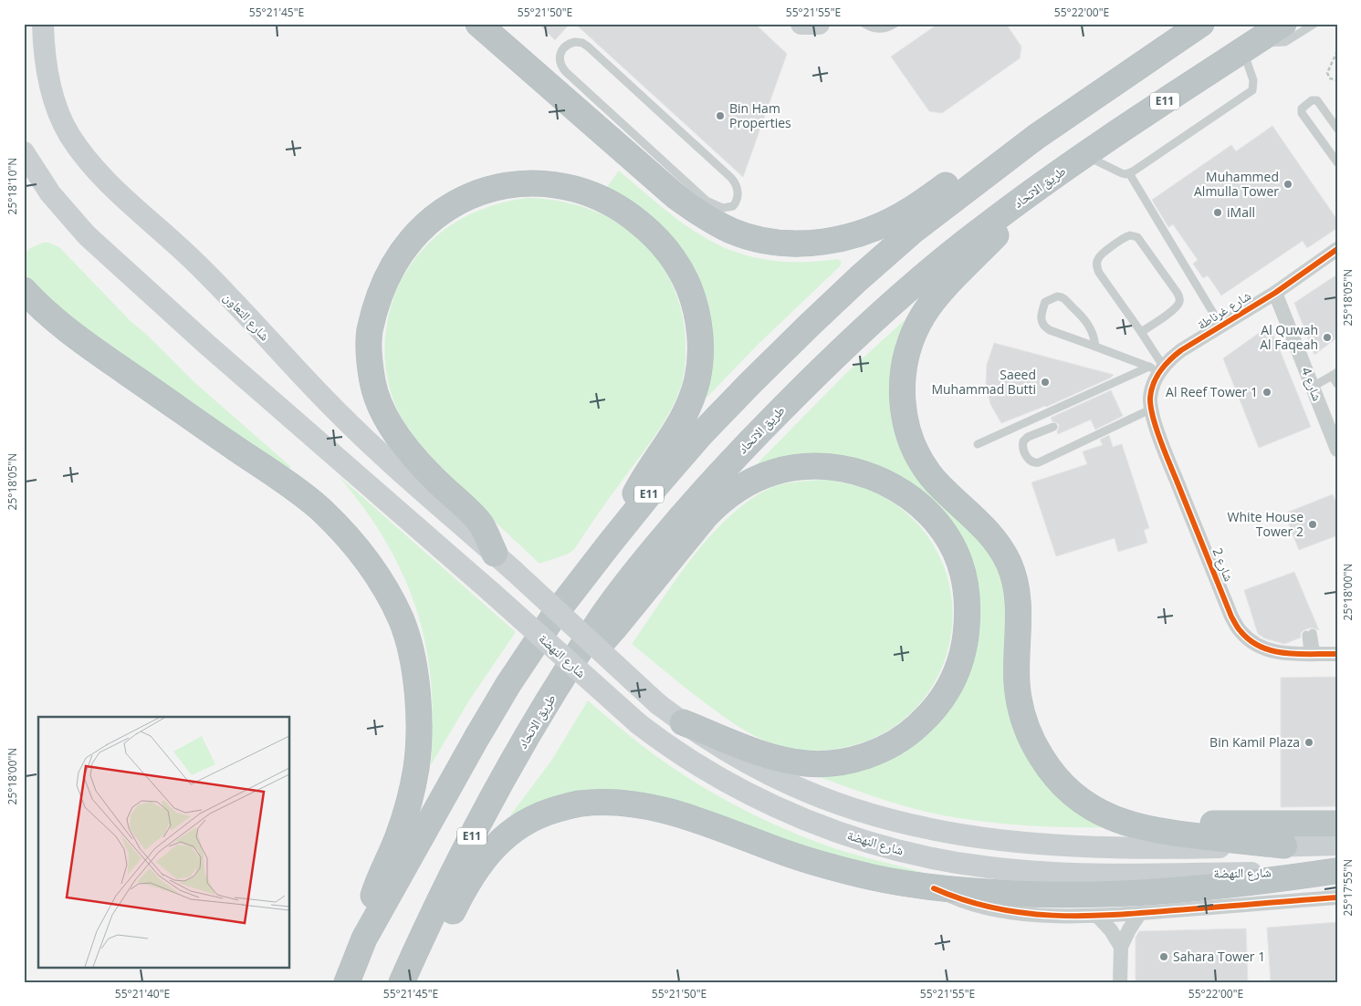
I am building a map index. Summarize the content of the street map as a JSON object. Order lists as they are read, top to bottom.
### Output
{
  "streets": {
    "highway": ["E11", "طريق الاتحاد"],
    "main road": ["شارع التعاون", "شارع النهضة"],
    "street": ["شارع غرناطة", "شارع 4", "شارع 2"]
  },
  "crossings": [
    ["شارع غرناطة", "شارع 4"],
    ["شارع غرناطة", "شارع 2"],
    ["شارع التعاون", "شارع النهضة"]
  ],
  "places": [
    "Bin Ham Properties",
    "Muhammed Almulla Tower",
    "iMall",
    "Al Quwah Al Faqeah",
    "Saeed Muhammad Butti",
    "Al Reef Tower 1",
    "White House Tower 2",
    "Bin Kamil Plaza",
    "Sahara Tower 1"
  ],
  "coordinates": [
    "55°21'45\"E",
    "55°21'50\"E",
    "55°21'55\"E",
    "55°22'00\"E",
    "25°18'10\"N",
    "25°18'05\"N",
    "25°18'00\"N",
    "25°17'55\"N",
    "55°21'40\"E"
  ]
}
